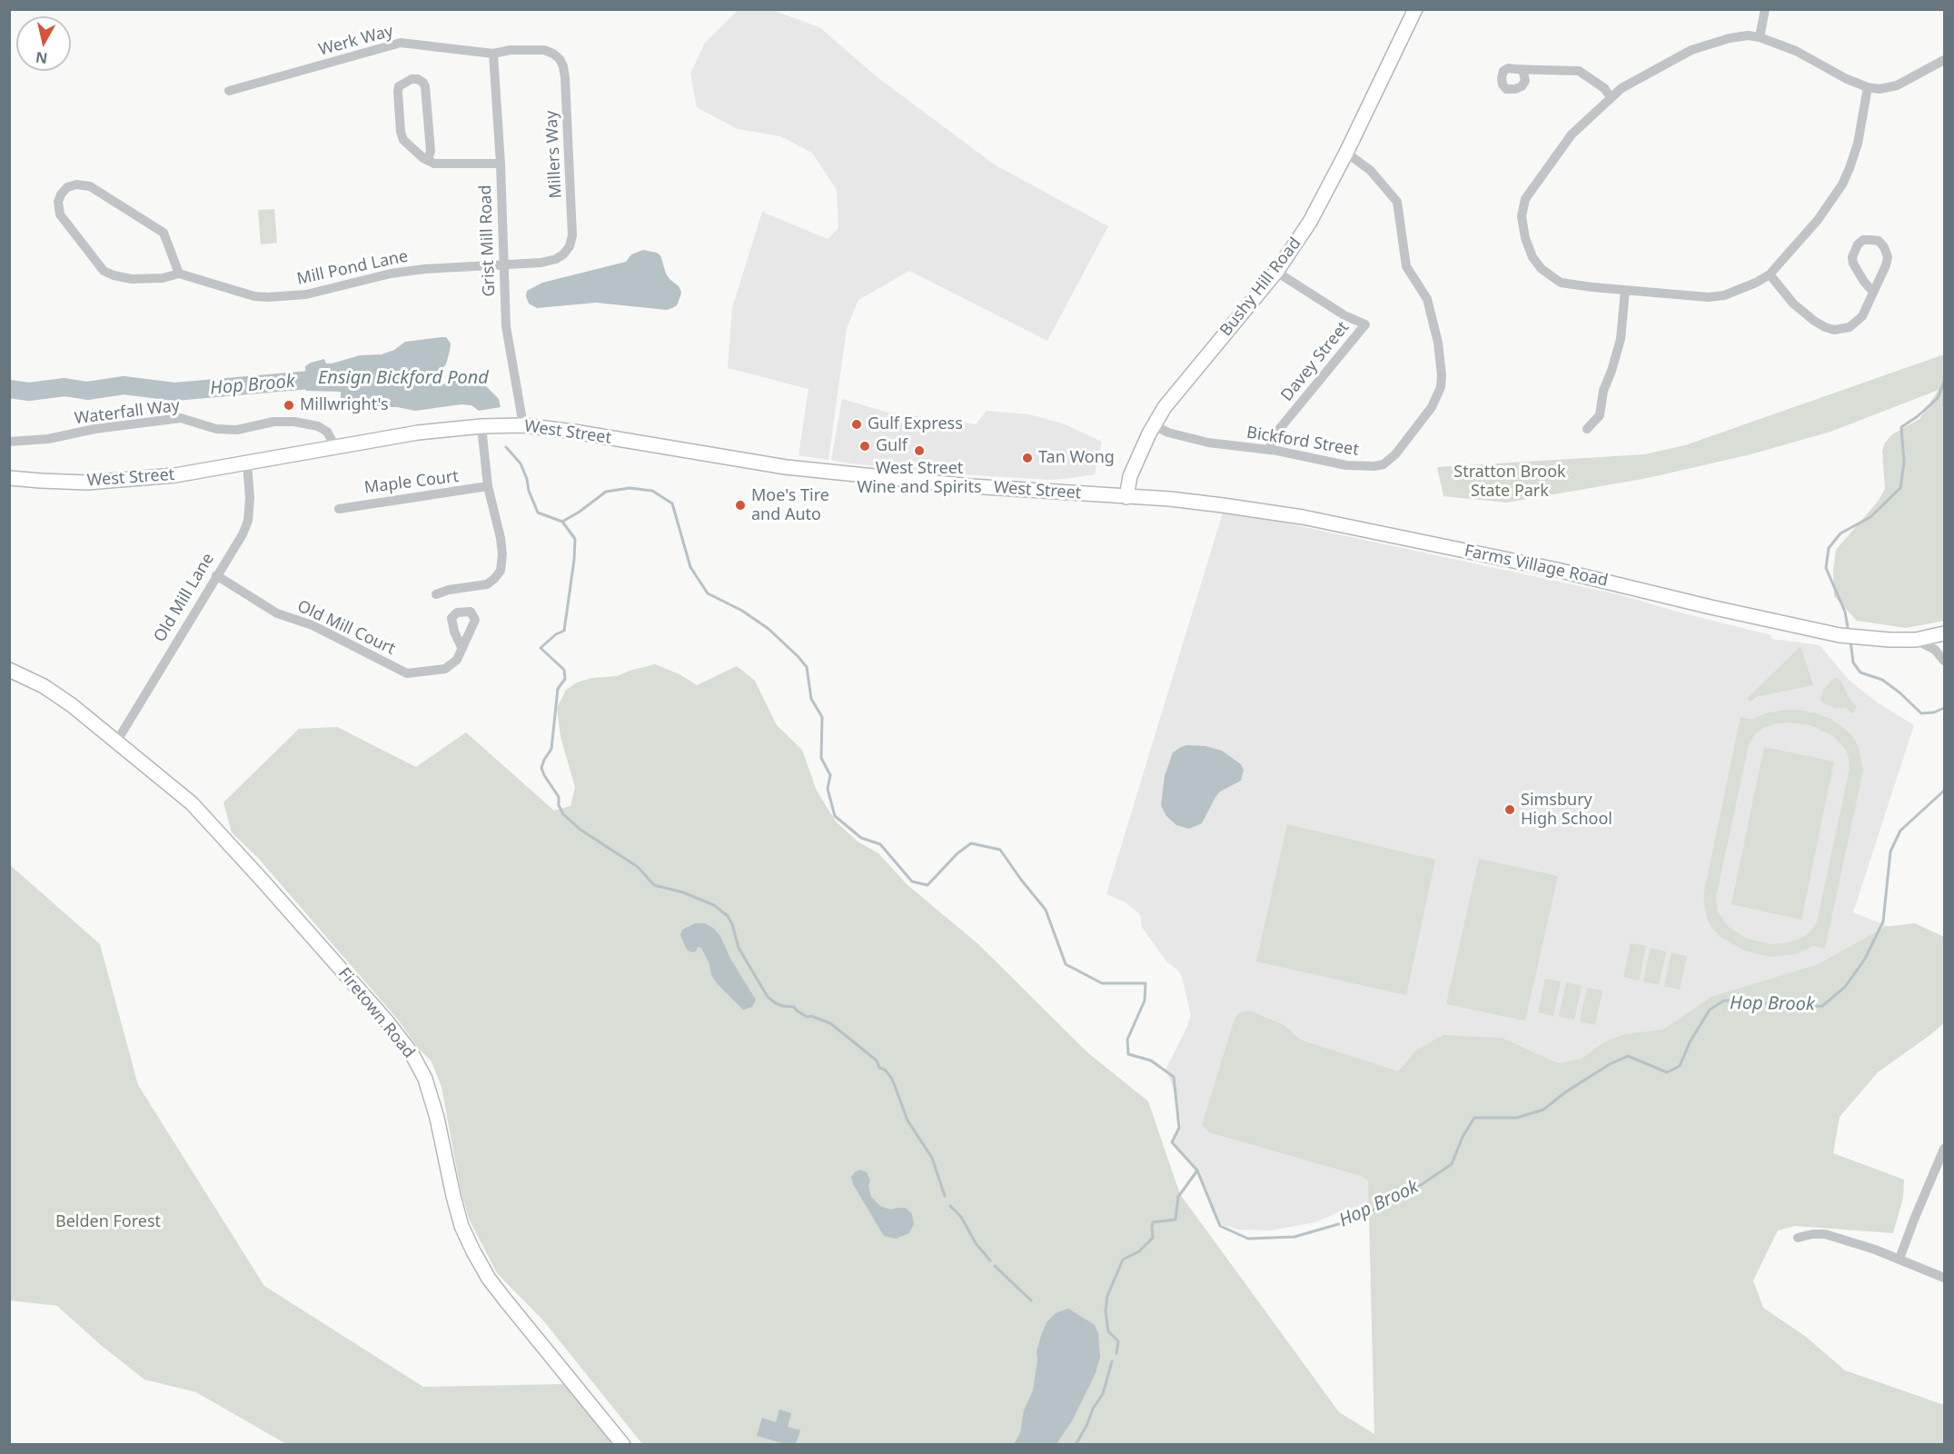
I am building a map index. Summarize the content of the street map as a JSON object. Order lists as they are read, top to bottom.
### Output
{
  "streets": {
    "main road": [
      "Bushy Hill Road",
      "West Street",
      "Farms Village Road",
      "Firetown Road"
    ],
    "street": [
      "Werk Way",
      "Millers Way",
      "Grist Mill Road",
      "Mill Pond Lane",
      "Davey Street",
      "Waterfall Way",
      "Bickford Street",
      "Maple Court",
      "Old Mill Lane",
      "Old Mill Court"
    ]
  },
  "crossings": [
    ["Werk Way", "Millers Way"],
    ["Werk Way", "Grist Mill Road"],
    ["Millers Way", "Grist Mill Road"],
    ["Millers Way", "Mill Pond Lane"],
    ["Grist Mill Road", "Mill Pond Lane"],
    ["Grist Mill Road", "West Street"],
    ["Bushy Hill Road", "Davey Street"],
    ["Bushy Hill Road", "West Street"],
    ["Bushy Hill Road", "Bickford Street"],
    ["Bushy Hill Road", "Farms Village Road"],
    ["Davey Street", "Bickford Street"],
    ["Waterfall Way", "West Street"],
    ["West Street", "Farms Village Road"],
    ["West Street", "Old Mill Lane"],
    ["Old Mill Lane", "Old Mill Court"],
    ["Old Mill Lane", "Firetown Road"]
  ],
  "water": ["Ensign Bickford Pond", "Hop Brook"],
  "parks": ["Stratton Brook State Park", "Belden Forest"],
  "places": [
    "Millwright's",
    "Gulf Express",
    "Gulf",
    "West Street Wine and Spirits",
    "Tan Wong",
    "Moe's Tire and Auto",
    "Simsbury High School"
  ],
  "north": "bottom"
}
